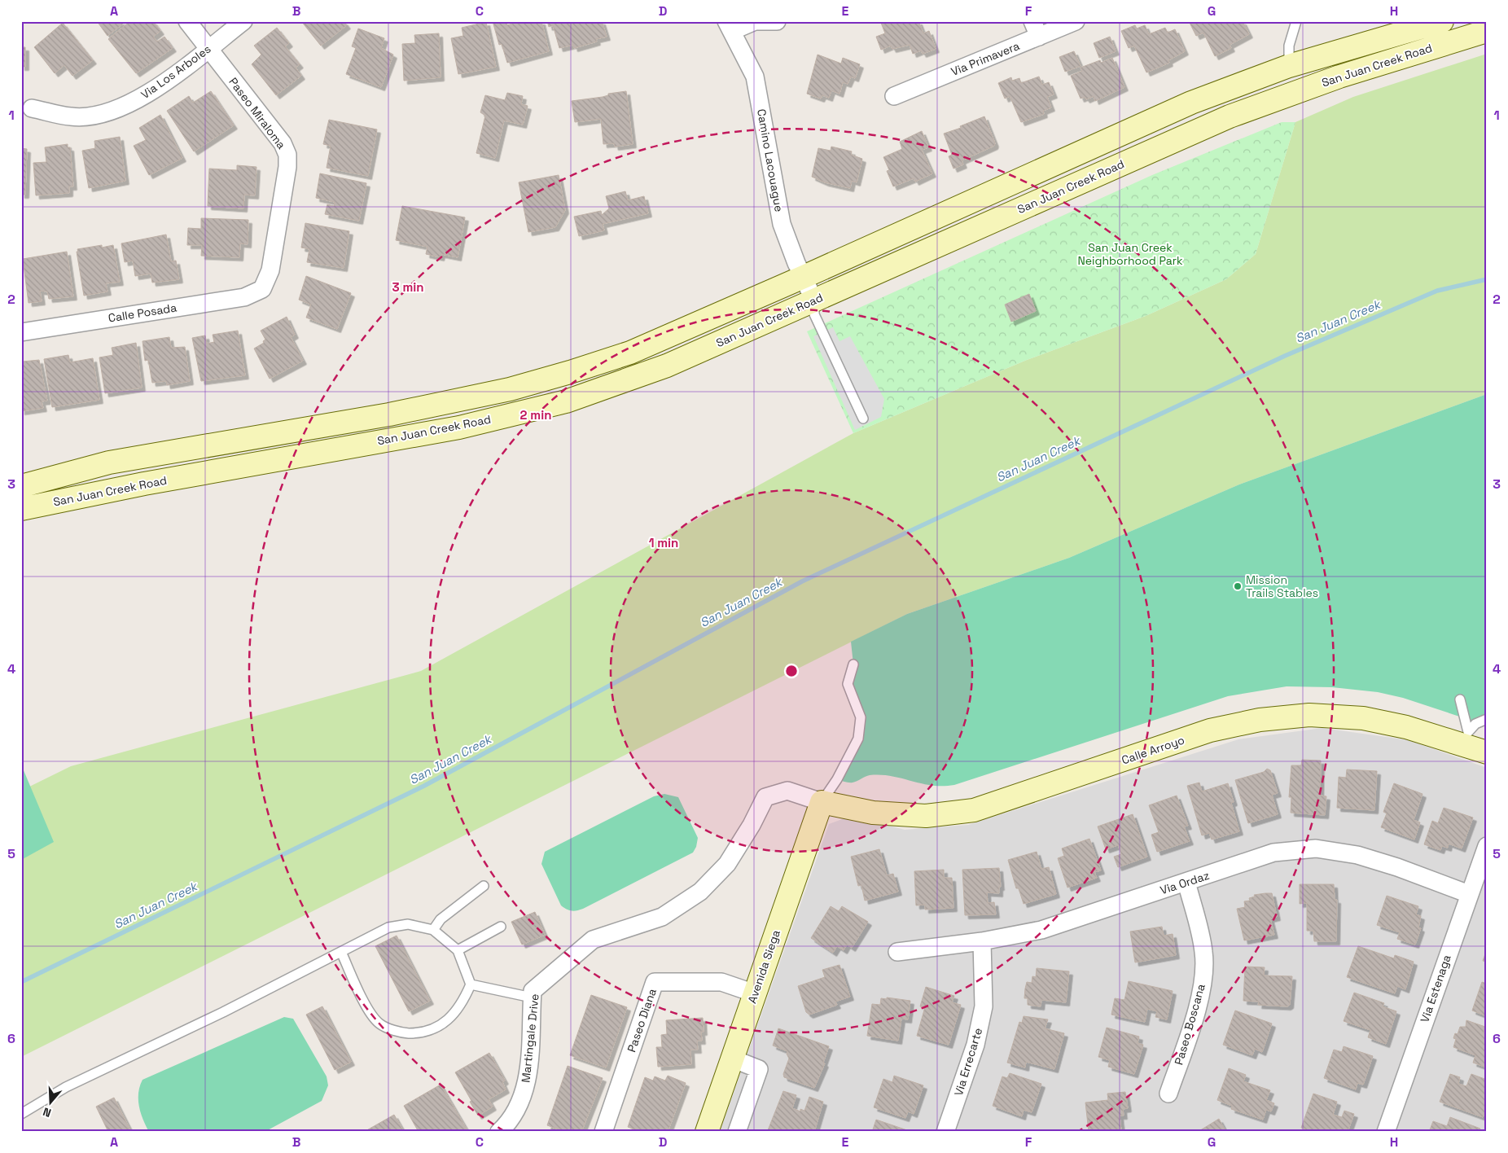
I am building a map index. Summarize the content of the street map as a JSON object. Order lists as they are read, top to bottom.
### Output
{
  "streets": {
    "street": [
      "Via Primavera",
      "San Juan Creek Road",
      "Via Los Arboles",
      "Paseo Miraloma",
      "Camino Lacouague",
      "Calle Posada",
      "Calle Arroyo",
      "Via Ordaz",
      "Avenida Siega",
      "Via Estenaga",
      "Paseo Diana",
      "Paseo Boscana",
      "Martingale Drive",
      "Via Errecarte"
    ]
  },
  "crossings": [
    ["San Juan Creek Road", "Camino Lacouague"],
    ["Via Los Arboles", "Paseo Miraloma"],
    ["Paseo Miraloma", "Calle Posada"],
    ["Calle Arroyo", "Avenida Siega"],
    ["Calle Arroyo", "Martingale Drive"],
    ["Via Ordaz", "Via Estenaga"],
    ["Via Ordaz", "Paseo Boscana"],
    ["Via Ordaz", "Via Errecarte"],
    ["Avenida Siega", "Paseo Diana"],
    ["Avenida Siega", "Martingale Drive"]
  ],
  "water": ["San Juan Creek"],
  "parks": ["San Juan Creek Neighborhood Park"],
  "places": ["Mission Trails Stables"],
  "north": "bottom",
  "grid": {
    "columns": [
      "A",
      "B",
      "C",
      "D",
      "E",
      "F",
      "G",
      "H"
    ],
    "rows": [
      "1",
      "2",
      "3",
      "4",
      "5",
      "6"
    ]
  },
  "rings": ["3 min", "2 min", "1 min"]
}
